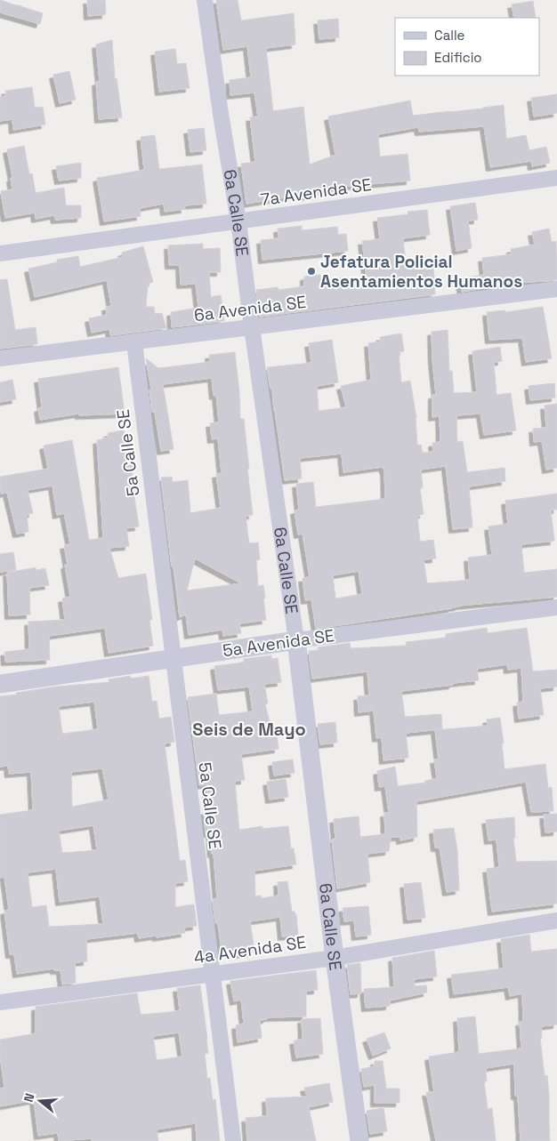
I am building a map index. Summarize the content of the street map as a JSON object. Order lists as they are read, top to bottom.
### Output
{
  "streets": {
    "street": [
      "7a Avenida SE",
      "6a Calle SE",
      "6a Avenida SE",
      "5a Calle SE",
      "5a Avenida SE",
      "4a Avenida SE"
    ]
  },
  "crossings": [
    ["7a Avenida SE", "6a Calle SE"],
    ["6a Calle SE", "6a Avenida SE"],
    ["6a Calle SE", "5a Avenida SE"],
    ["6a Calle SE", "4a Avenida SE"],
    ["6a Avenida SE", "5a Calle SE"],
    ["5a Calle SE", "5a Avenida SE"],
    ["5a Calle SE", "4a Avenida SE"]
  ],
  "districts": ["Seis de Mayo"],
  "places": ["Jefatura Policial Asentamientos Humanos"],
  "legend": ["Calle", "Edificio"],
  "north": "left"
}
